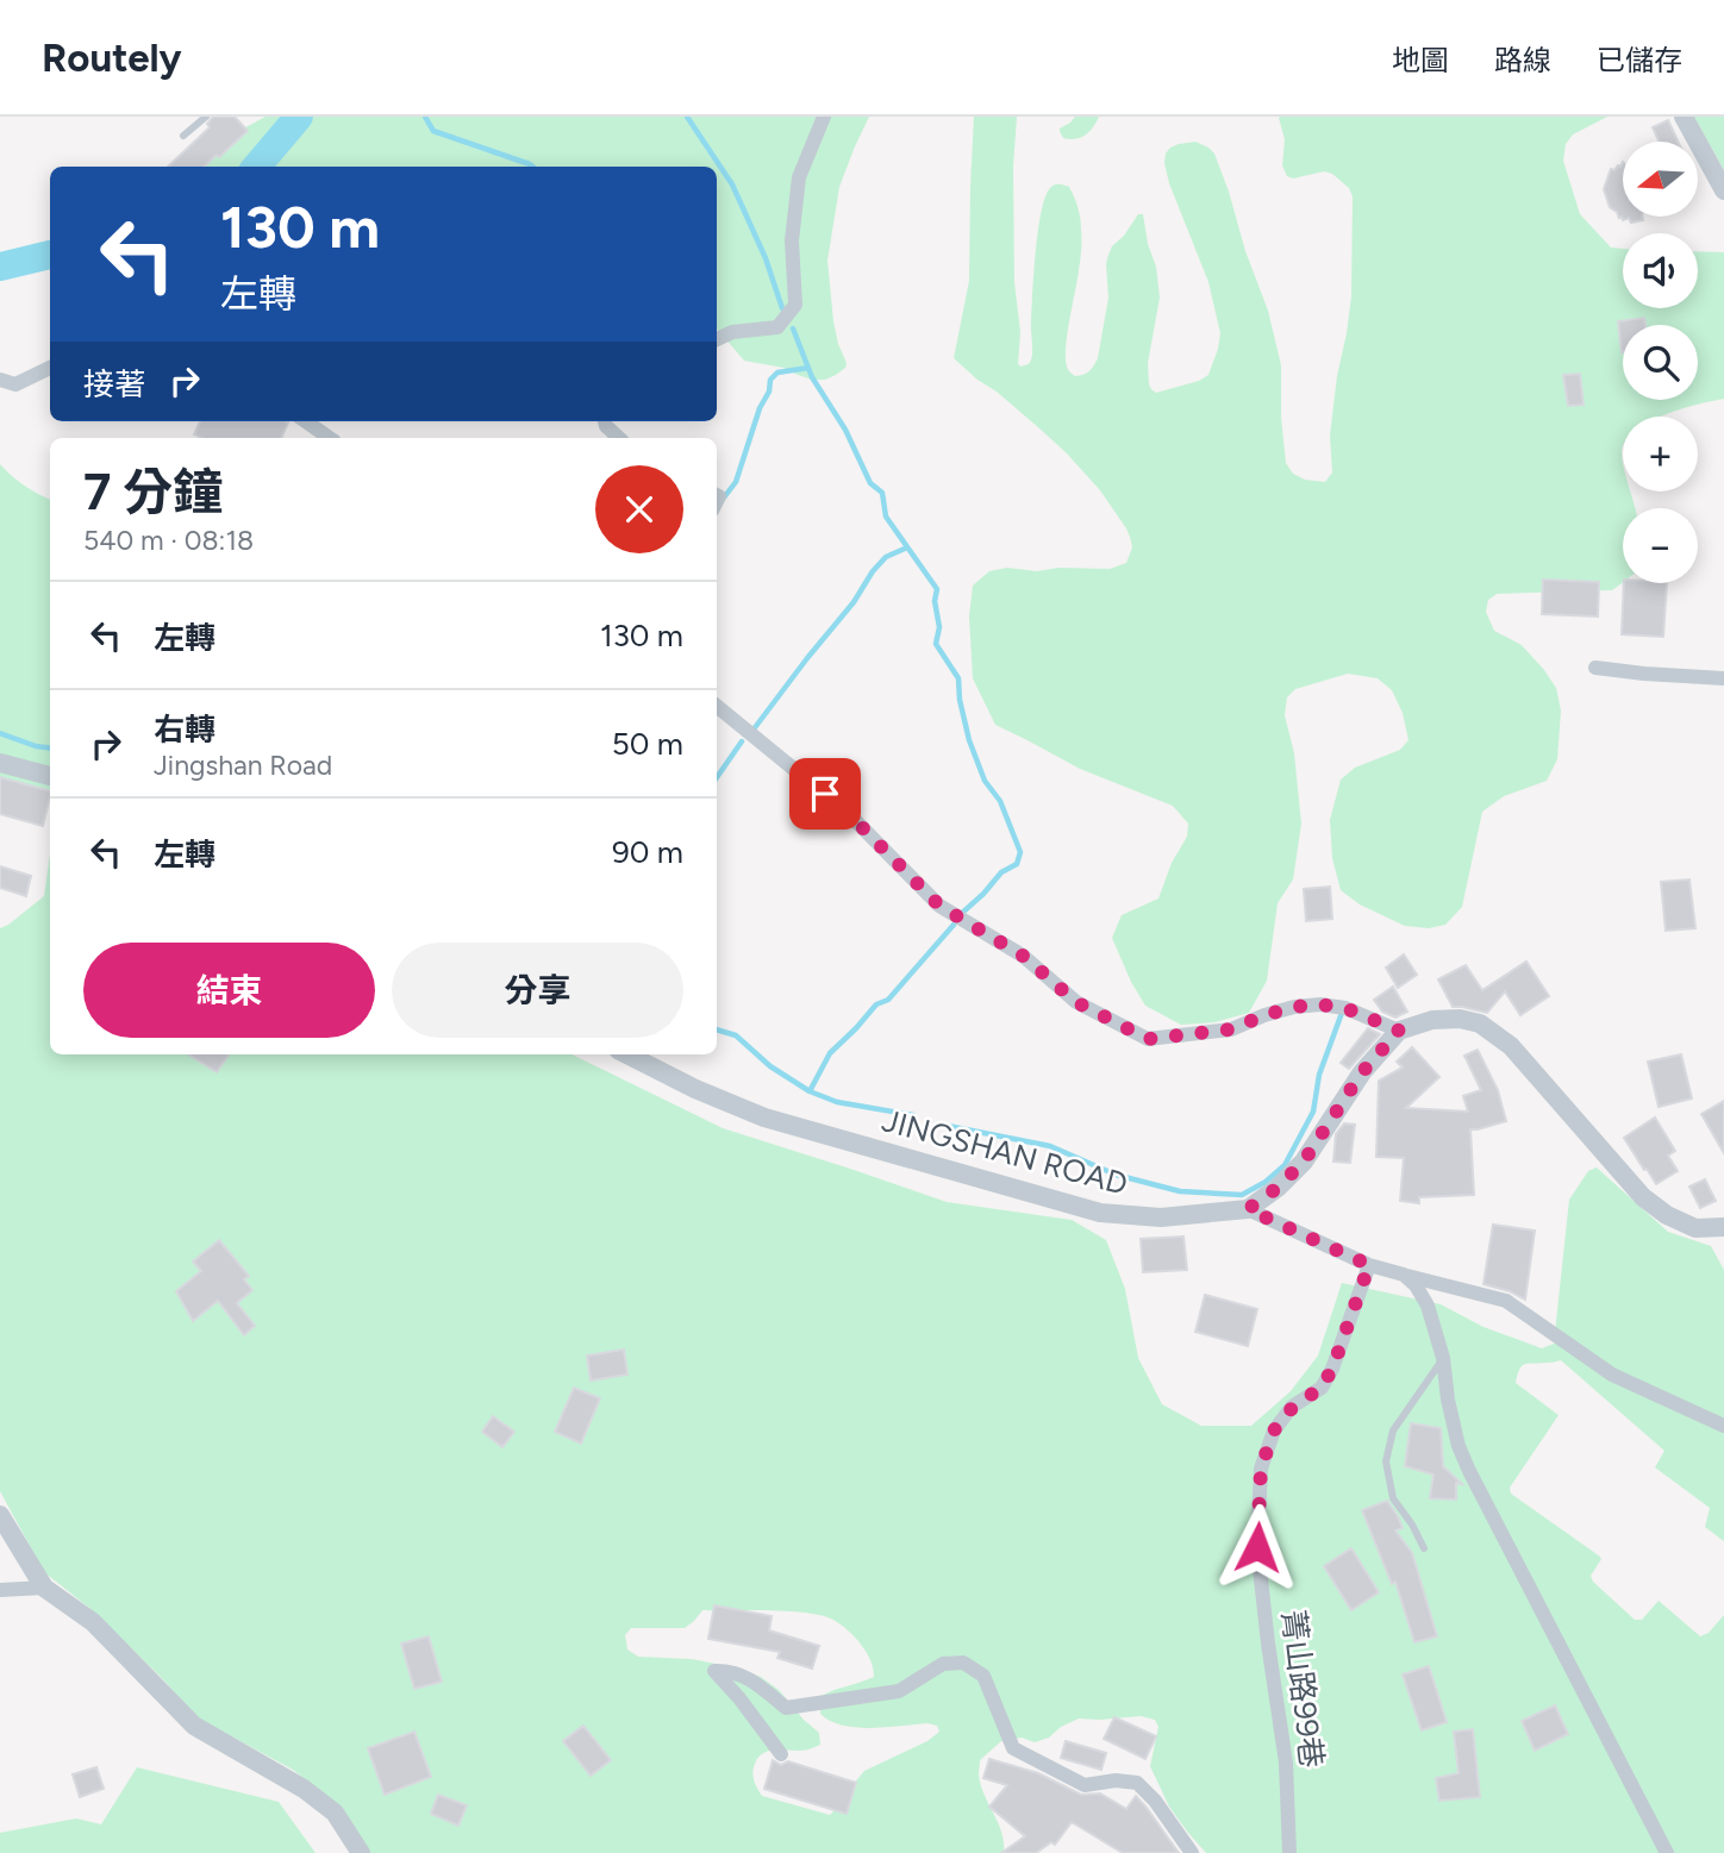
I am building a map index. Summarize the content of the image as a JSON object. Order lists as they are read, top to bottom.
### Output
{
  "streets": {
    "street": ["JINGSHAN ROAD", "菁山路99巷"]
  },
  "north": "left",
  "page": {
    "header": "Routely",
    "nav": ["地圖", "路線", "已儲存"],
    "map_buttons": ["+", "−"],
    "turn": ["130 m", "左轉"],
    "then": "接著",
    "heading": ["7 分鐘", "540 m · 08:18"],
    "list": [
      {
        "name": "左轉",
        "value": "130 m"
      },
      {
        "name": "右轉",
        "note": "Jingshan Road",
        "value": "50 m"
      },
      {
        "name": "左轉",
        "value": "90 m"
      }
    ],
    "buttons": ["結束", "分享"]
  }
}
